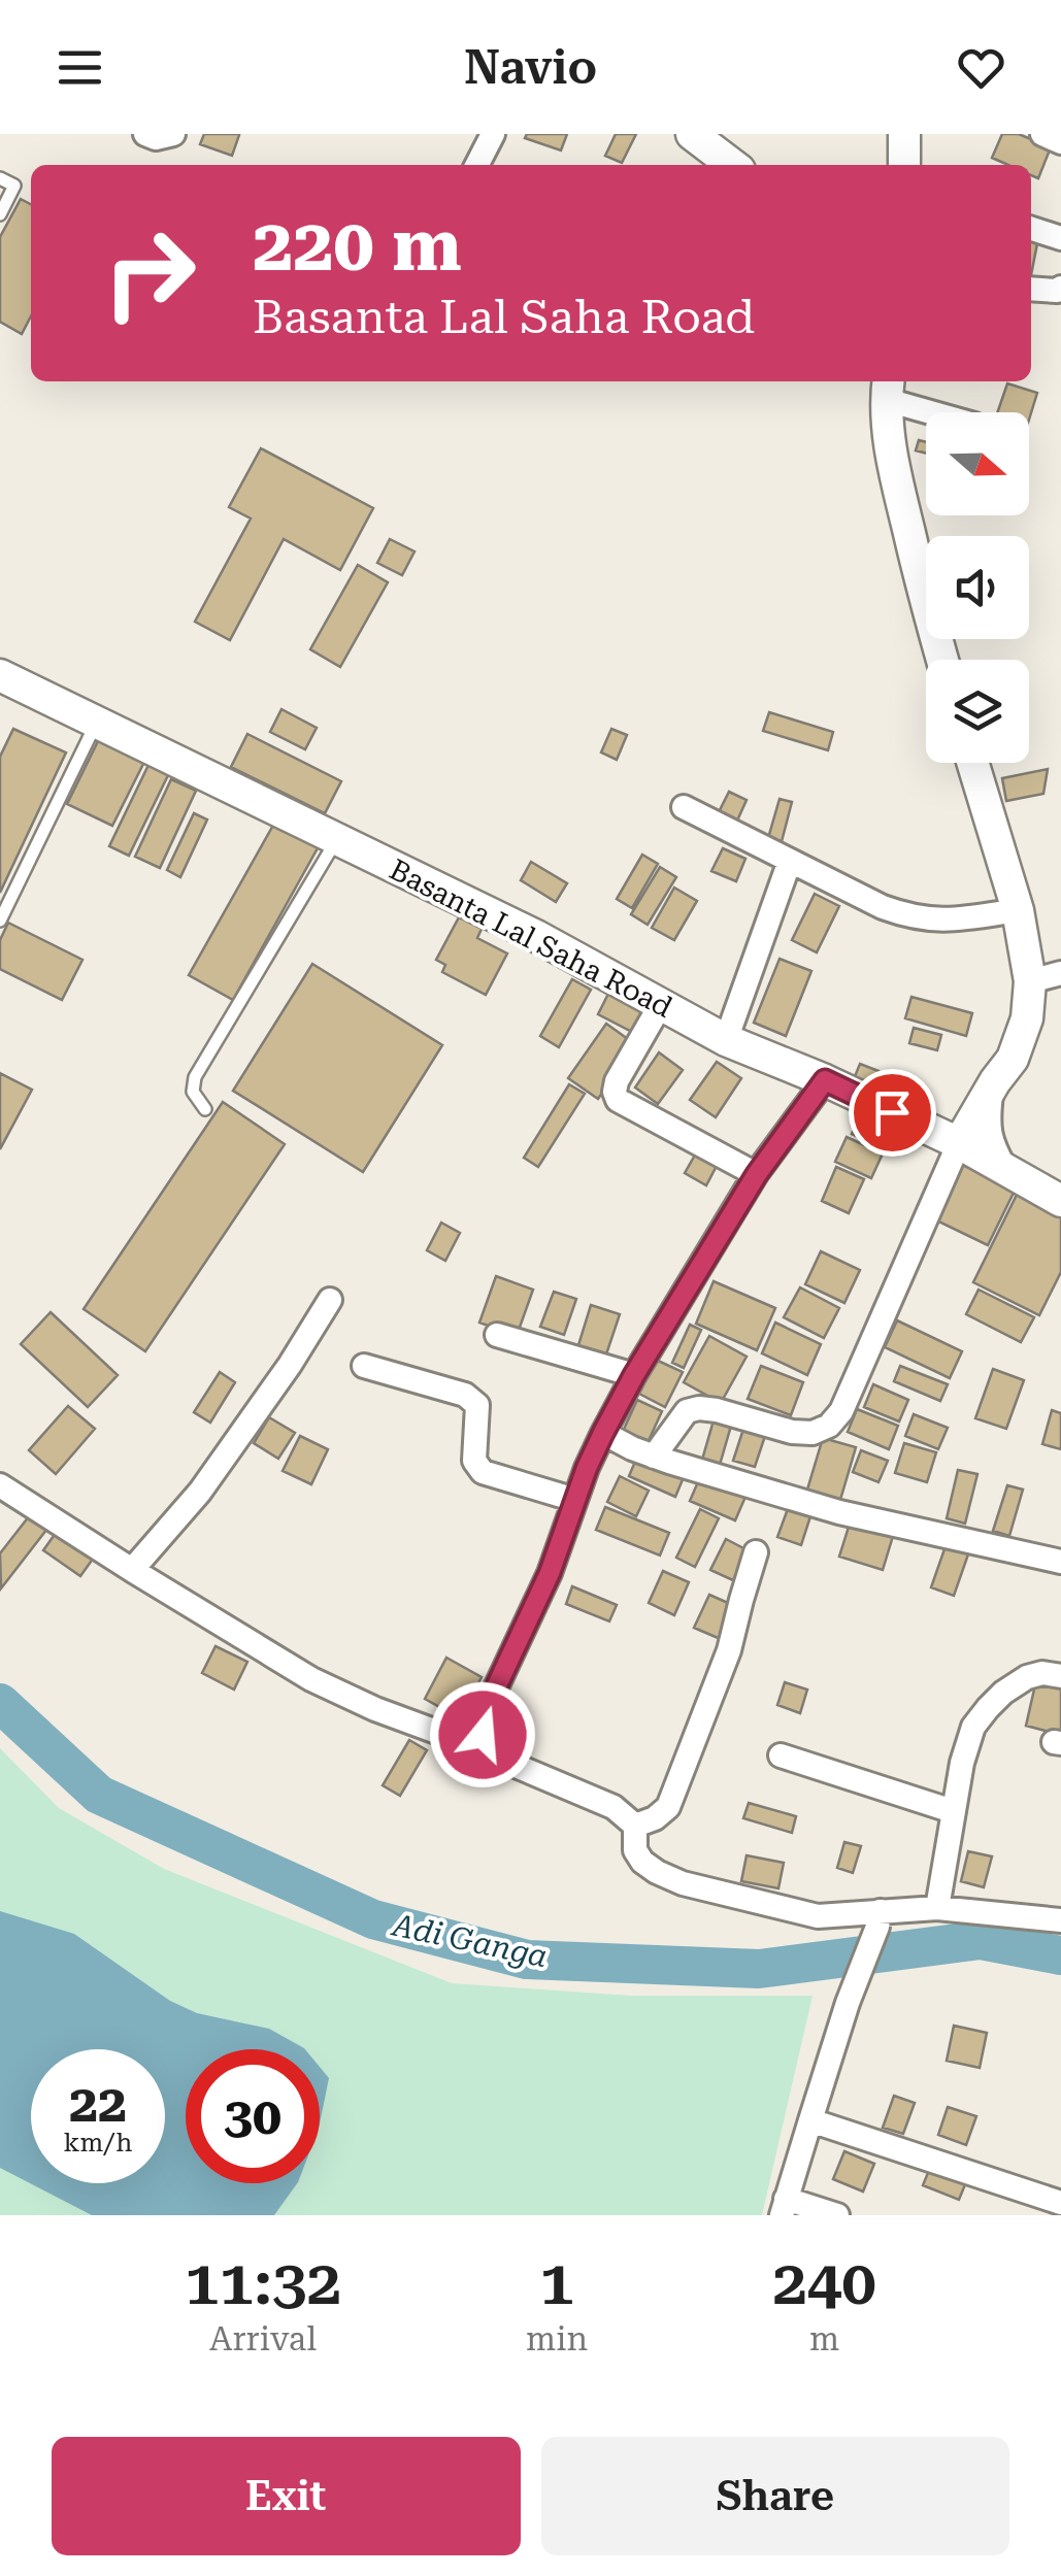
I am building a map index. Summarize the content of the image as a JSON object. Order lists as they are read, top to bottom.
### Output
{
  "streets": {
    "main road": ["Basanta Lal Saha Road"]
  },
  "water": ["Adi Ganga"],
  "north": "right",
  "page": {
    "header": "Navio",
    "turn": ["220 m", "Basanta Lal Saha Road"],
    "speed": "22 km/h",
    "limit": "30",
    "eta": [
      "11:32",
      "Arrival",
      "1",
      "min",
      "240",
      "m"
    ],
    "buttons": ["Exit", "Share"]
  }
}
